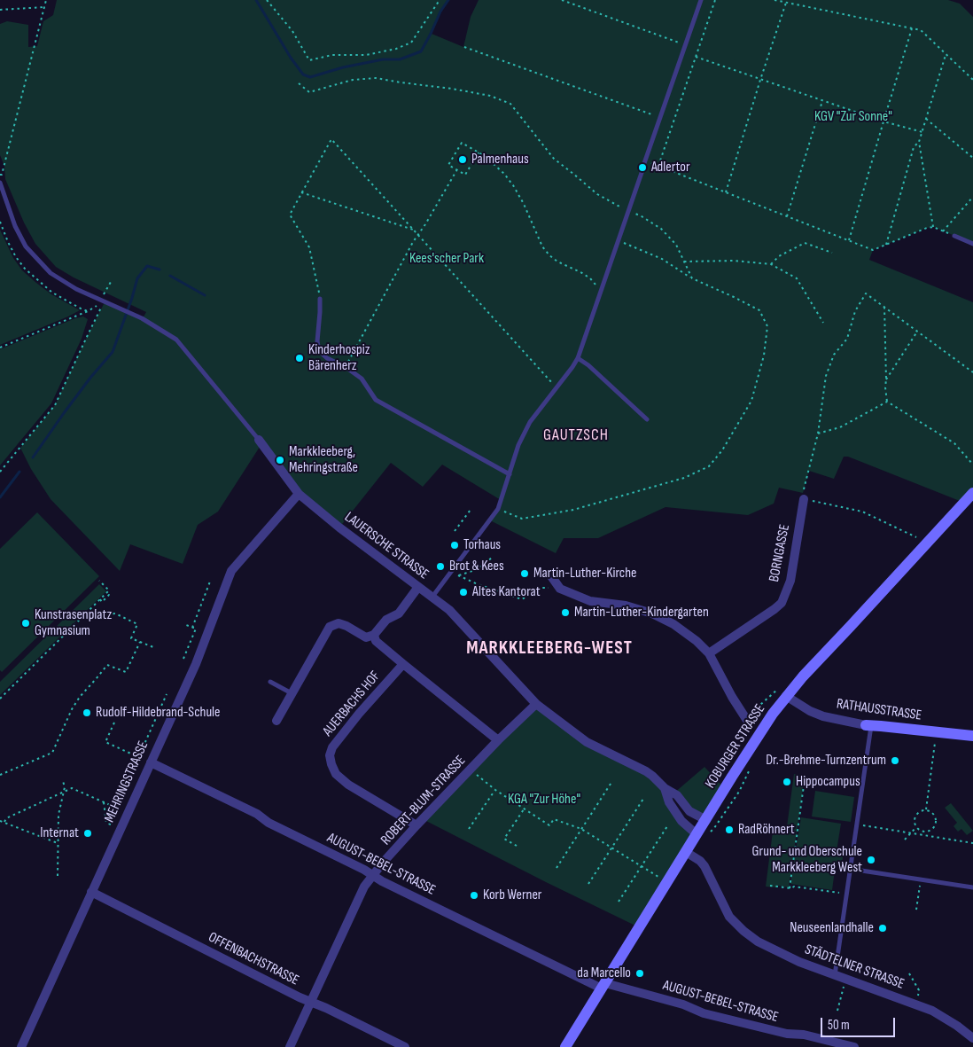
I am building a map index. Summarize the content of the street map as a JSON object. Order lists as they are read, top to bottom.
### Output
{
  "streets": {
    "main road": ["RATHAUSSTRASSE", "KOBURGER STRASSE"],
    "street": [
      "LAUERSCHE STRASSE",
      "BORNGASSE",
      "AUERBACHS HOF",
      "MEHRINGSTRASSE",
      "ROBERT-BLUM-STRASSE",
      "AUGUST-BEBEL-STRASSE",
      "OFFENBACHSTRASSE",
      "STÄDTELNER STRASSE"
    ]
  },
  "crossings": [
    ["LAUERSCHE STRASSE", "KOBURGER STRASSE"],
    ["LAUERSCHE STRASSE", "MEHRINGSTRASSE"],
    ["LAUERSCHE STRASSE", "ROBERT-BLUM-STRASSE"],
    ["AUERBACHS HOF", "ROBERT-BLUM-STRASSE"],
    ["RATHAUSSTRASSE", "KOBURGER STRASSE"],
    ["KOBURGER STRASSE", "AUGUST-BEBEL-STRASSE"],
    ["KOBURGER STRASSE", "STÄDTELNER STRASSE"],
    ["MEHRINGSTRASSE", "AUGUST-BEBEL-STRASSE"],
    ["MEHRINGSTRASSE", "OFFENBACHSTRASSE"],
    ["ROBERT-BLUM-STRASSE", "AUGUST-BEBEL-STRASSE"],
    ["ROBERT-BLUM-STRASSE", "OFFENBACHSTRASSE"]
  ],
  "districts": ["GAUTZSCH", "MARKKLEEBERG-WEST"],
  "parks": ["KGV \"Zur Sonne\"", "Kees'scher Park", "KGA \"Zur Höhe\""],
  "places": [
    "Palmenhaus",
    "Adlertor",
    "Kinderhospiz Bärenherz",
    "Markkleeberg, Mehringstraße",
    "Torhaus",
    "Brot & Kees",
    "Martin-Luther-Kirche",
    "Altes Kantorat",
    "Martin-Luther-Kindergarten",
    "Kunstrasenplatz Gymnasium",
    "Rudolf-Hildebrand-Schule",
    "Dr.-Brehme-Turnzentrum",
    "Hippocampus",
    "RadRöhnert",
    "Internat",
    "Grund- und Oberschule Markkleeberg West",
    "Korb Werner",
    "Neuseenlandhalle",
    "da Marcello"
  ],
  "scale_bar": "50 m"
}
